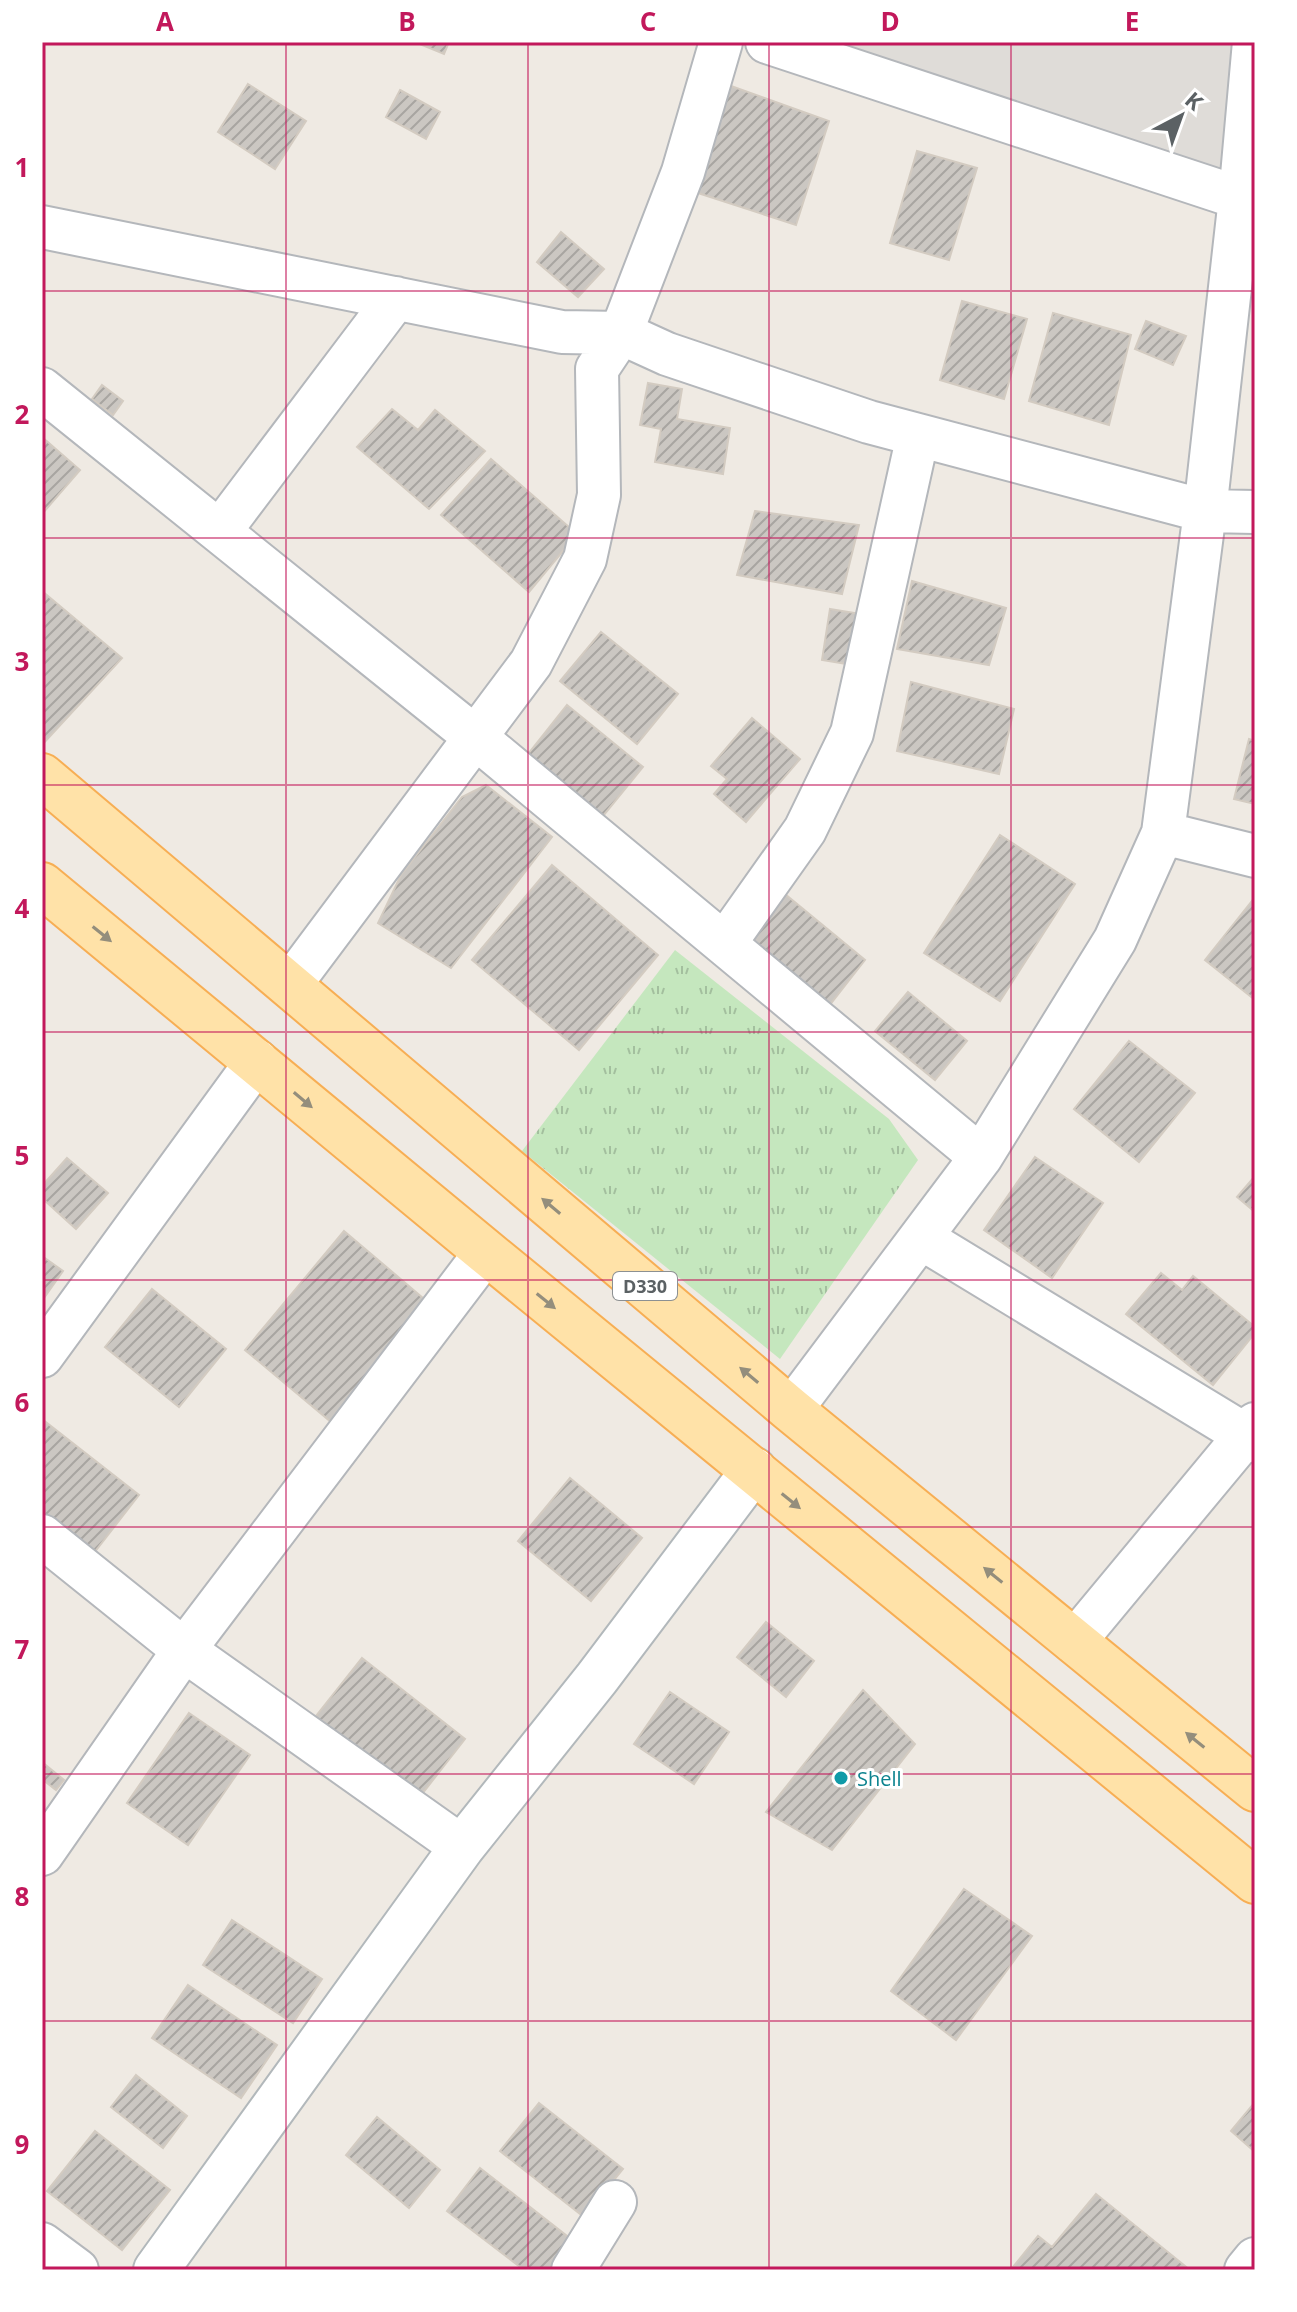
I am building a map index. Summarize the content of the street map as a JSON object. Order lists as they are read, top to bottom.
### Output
{
  "streets": {
    "main road": ["D330"]
  },
  "places": ["Shell"],
  "north": "top right",
  "grid": {
    "columns": [
      "A",
      "B",
      "C",
      "D",
      "E"
    ],
    "rows": [
      "1",
      "2",
      "3",
      "4",
      "5",
      "6",
      "7",
      "8",
      "9"
    ]
  }
}
